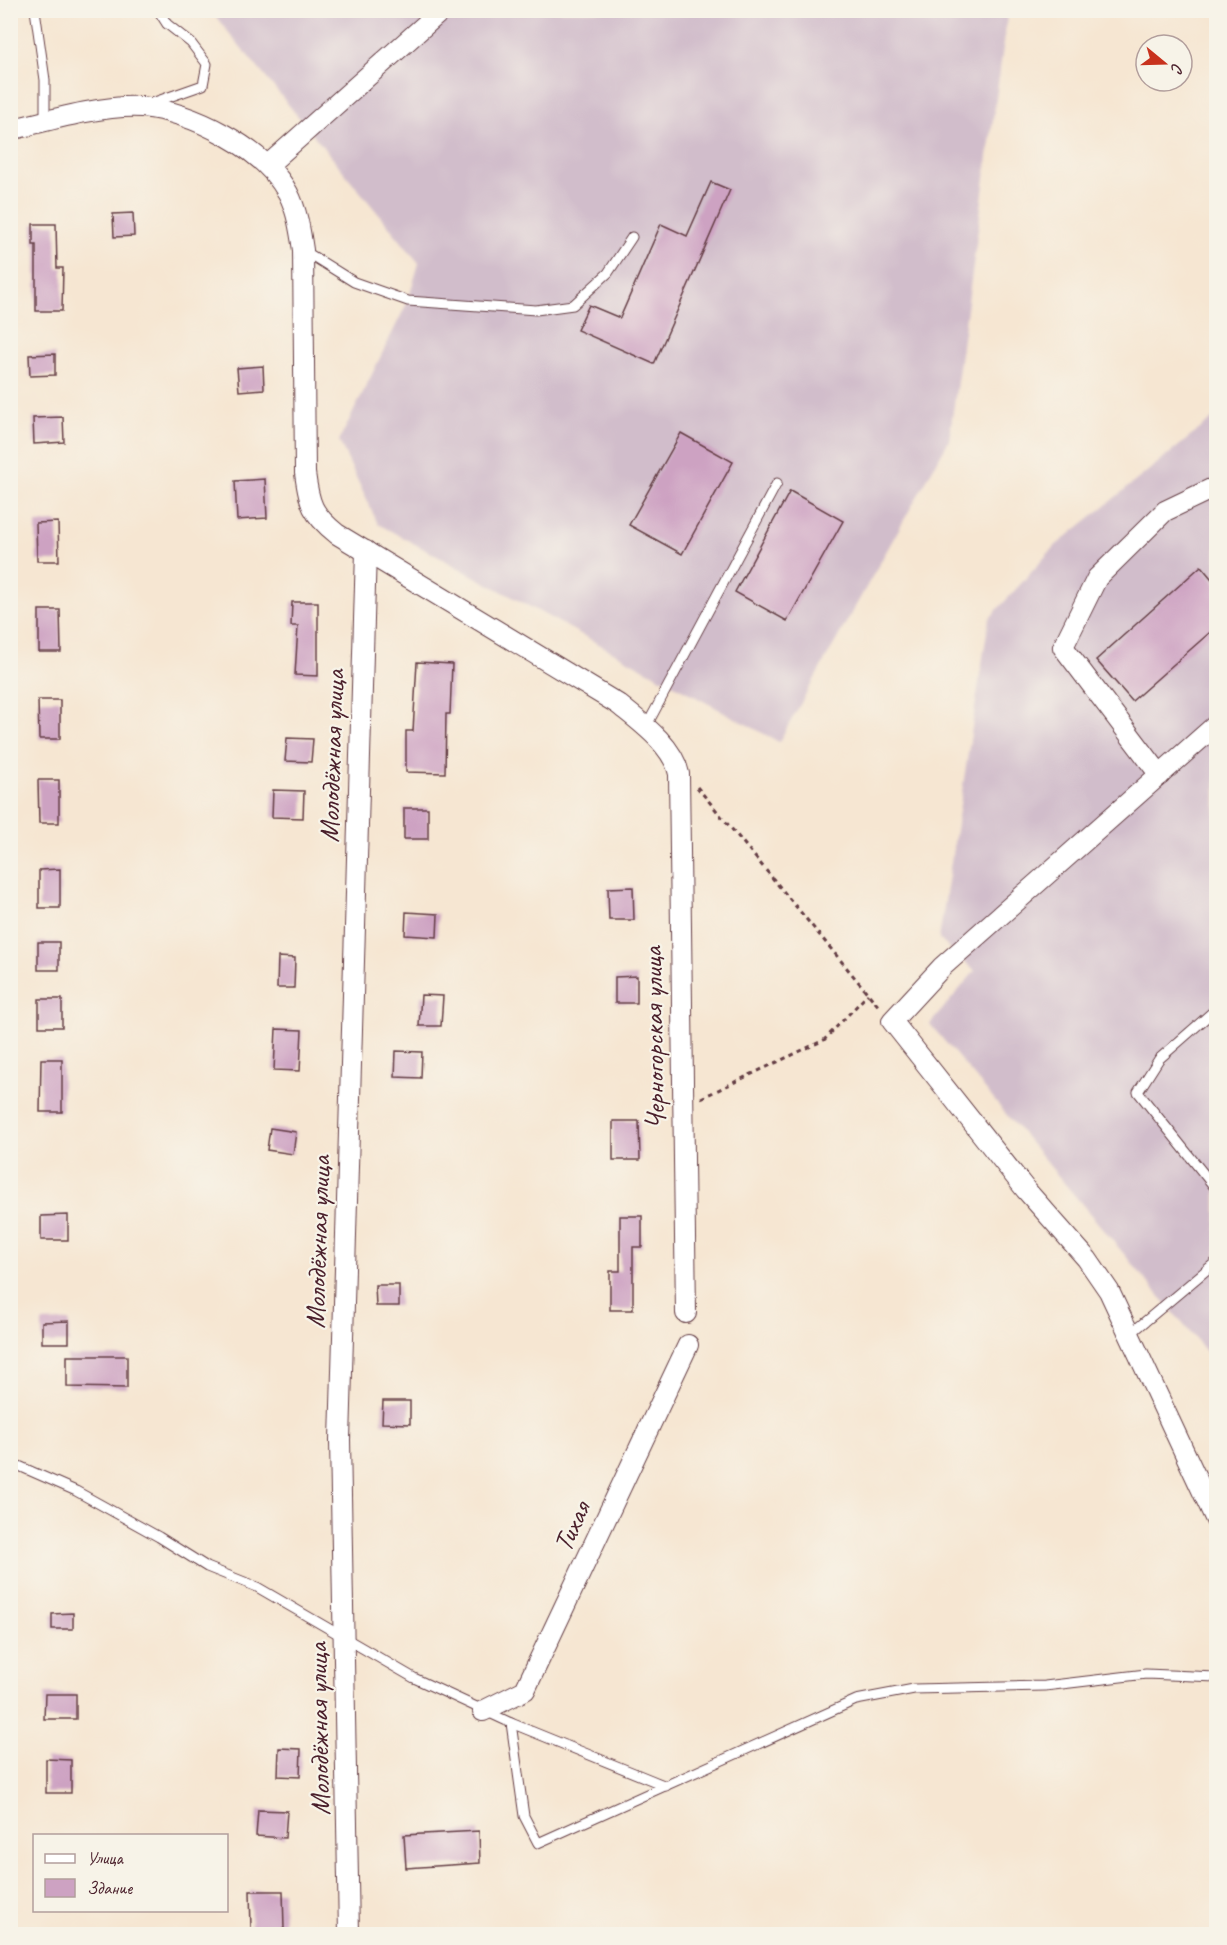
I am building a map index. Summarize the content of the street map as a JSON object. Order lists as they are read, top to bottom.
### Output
{
  "streets": {
    "street": ["Молодёжная улица", "Черногорская улица", "Тихая"]
  },
  "legend": ["Улица", "Здание"],
  "north": "right"
}
